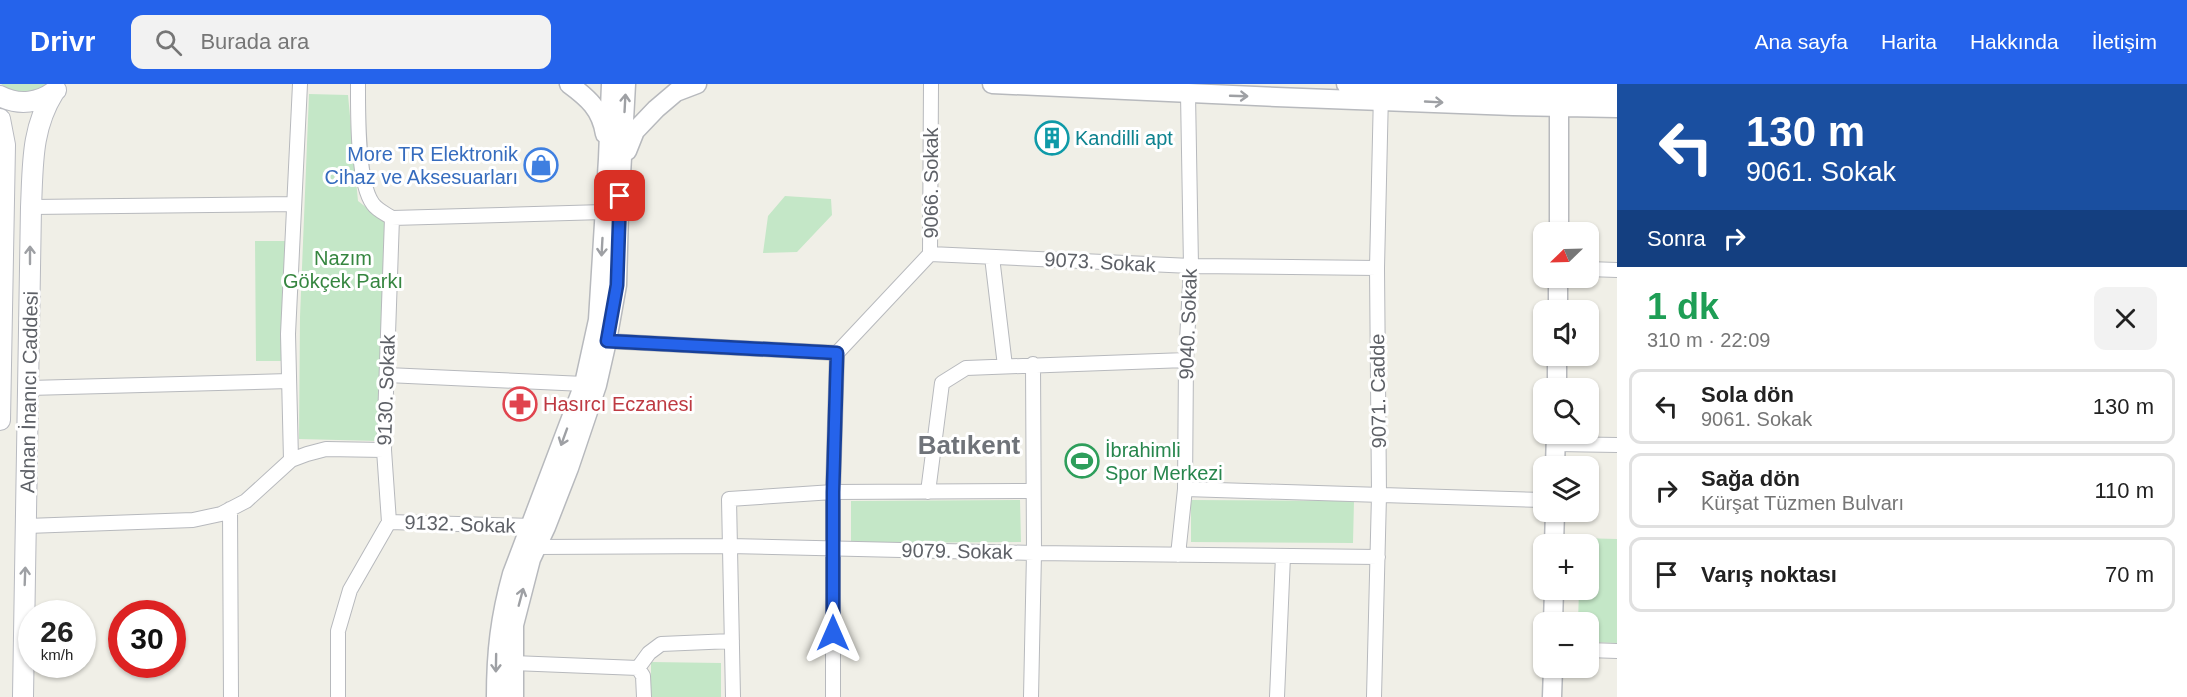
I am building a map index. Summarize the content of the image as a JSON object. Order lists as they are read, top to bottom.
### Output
{
  "streets": {
    "main road": ["Adnan İnanıcı Caddesi"],
    "street": [
      "9066. Sokak",
      "9073. Sokak",
      "9040. Sokak",
      "9130. Sokak",
      "9071. Cadde",
      "9132. Sokak",
      "9079. Sokak"
    ]
  },
  "crossings": [
    ["9066. Sokak", "9073. Sokak"],
    ["9073. Sokak", "9040. Sokak"],
    ["9073. Sokak", "9071. Cadde"],
    ["9040. Sokak", "9079. Sokak"],
    ["9130. Sokak", "9132. Sokak"],
    ["9071. Cadde", "9079. Sokak"]
  ],
  "districts": ["Batıkent"],
  "parks": ["Nazım Gökçek Parkı"],
  "places": {
    "building": ["Kandilli apt"],
    "shop": ["More TR Elektronik Cihaz ve Aksesuarları"],
    "pharmacy": ["Hasırcı Eczanesi"],
    "sports": ["İbrahimli Spor Merkezi"]
  },
  "north": "bottom left",
  "page": {
    "header": "Drivr",
    "search": "Burada ara",
    "nav": [
      "Ana sayfa",
      "Harita",
      "Hakkında",
      "İletişim"
    ],
    "turn": ["130 m", "9061. Sokak"],
    "then": "Sonra",
    "map_buttons": ["+", "−"],
    "heading": ["1 dk", "310 m · 22:09"],
    "list": [
      {
        "name": "Sola dön",
        "note": "9061. Sokak",
        "value": "130 m"
      },
      {
        "name": "Sağa dön",
        "note": "Kürşat Tüzmen Bulvarı",
        "value": "110 m"
      },
      {
        "name": "Varış noktası",
        "value": "70 m"
      }
    ],
    "speed": "26 km/h",
    "limit": "30"
  }
}
